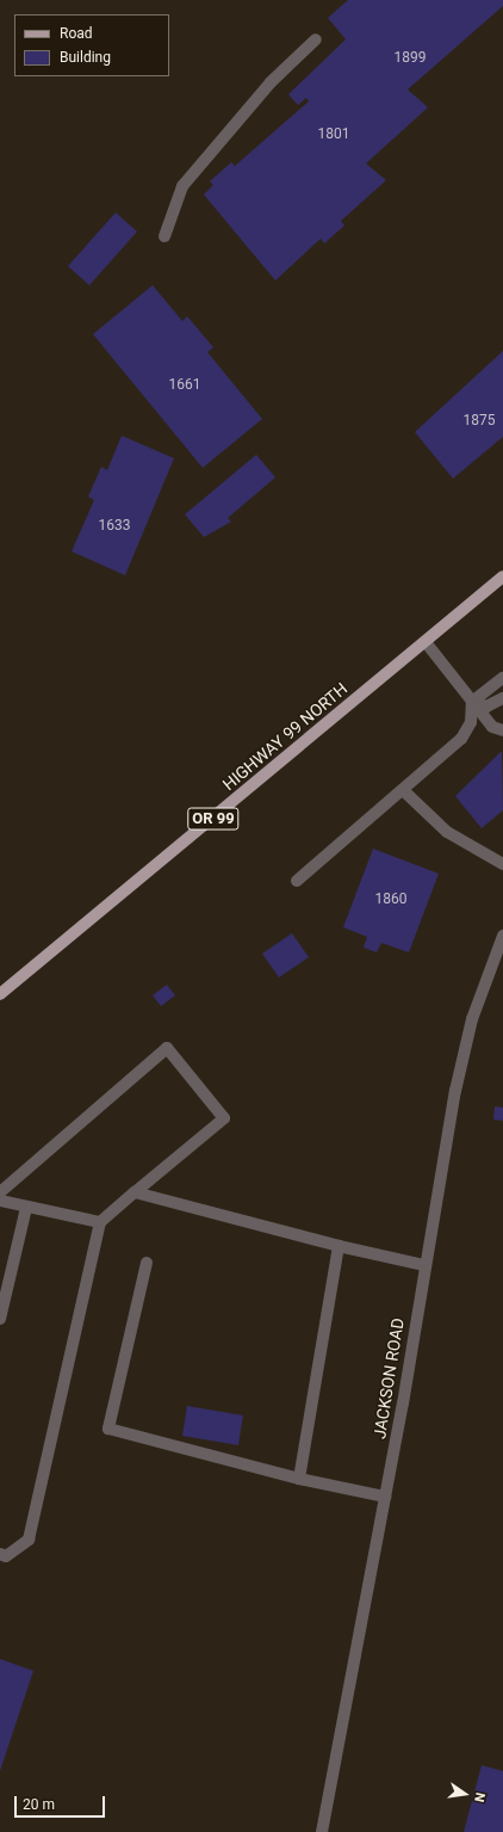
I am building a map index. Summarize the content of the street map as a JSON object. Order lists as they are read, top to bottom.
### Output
{
  "streets": {
    "main road": ["HIGHWAY 99 NORTH", "OR 99"],
    "street": ["JACKSON ROAD"]
  },
  "house_numbers": [
    "1899",
    "1801",
    "1661",
    "1875",
    "1633",
    "1860"
  ],
  "legend": ["Road", "Building"],
  "scale_bar": "20 m",
  "north": "right"
}
